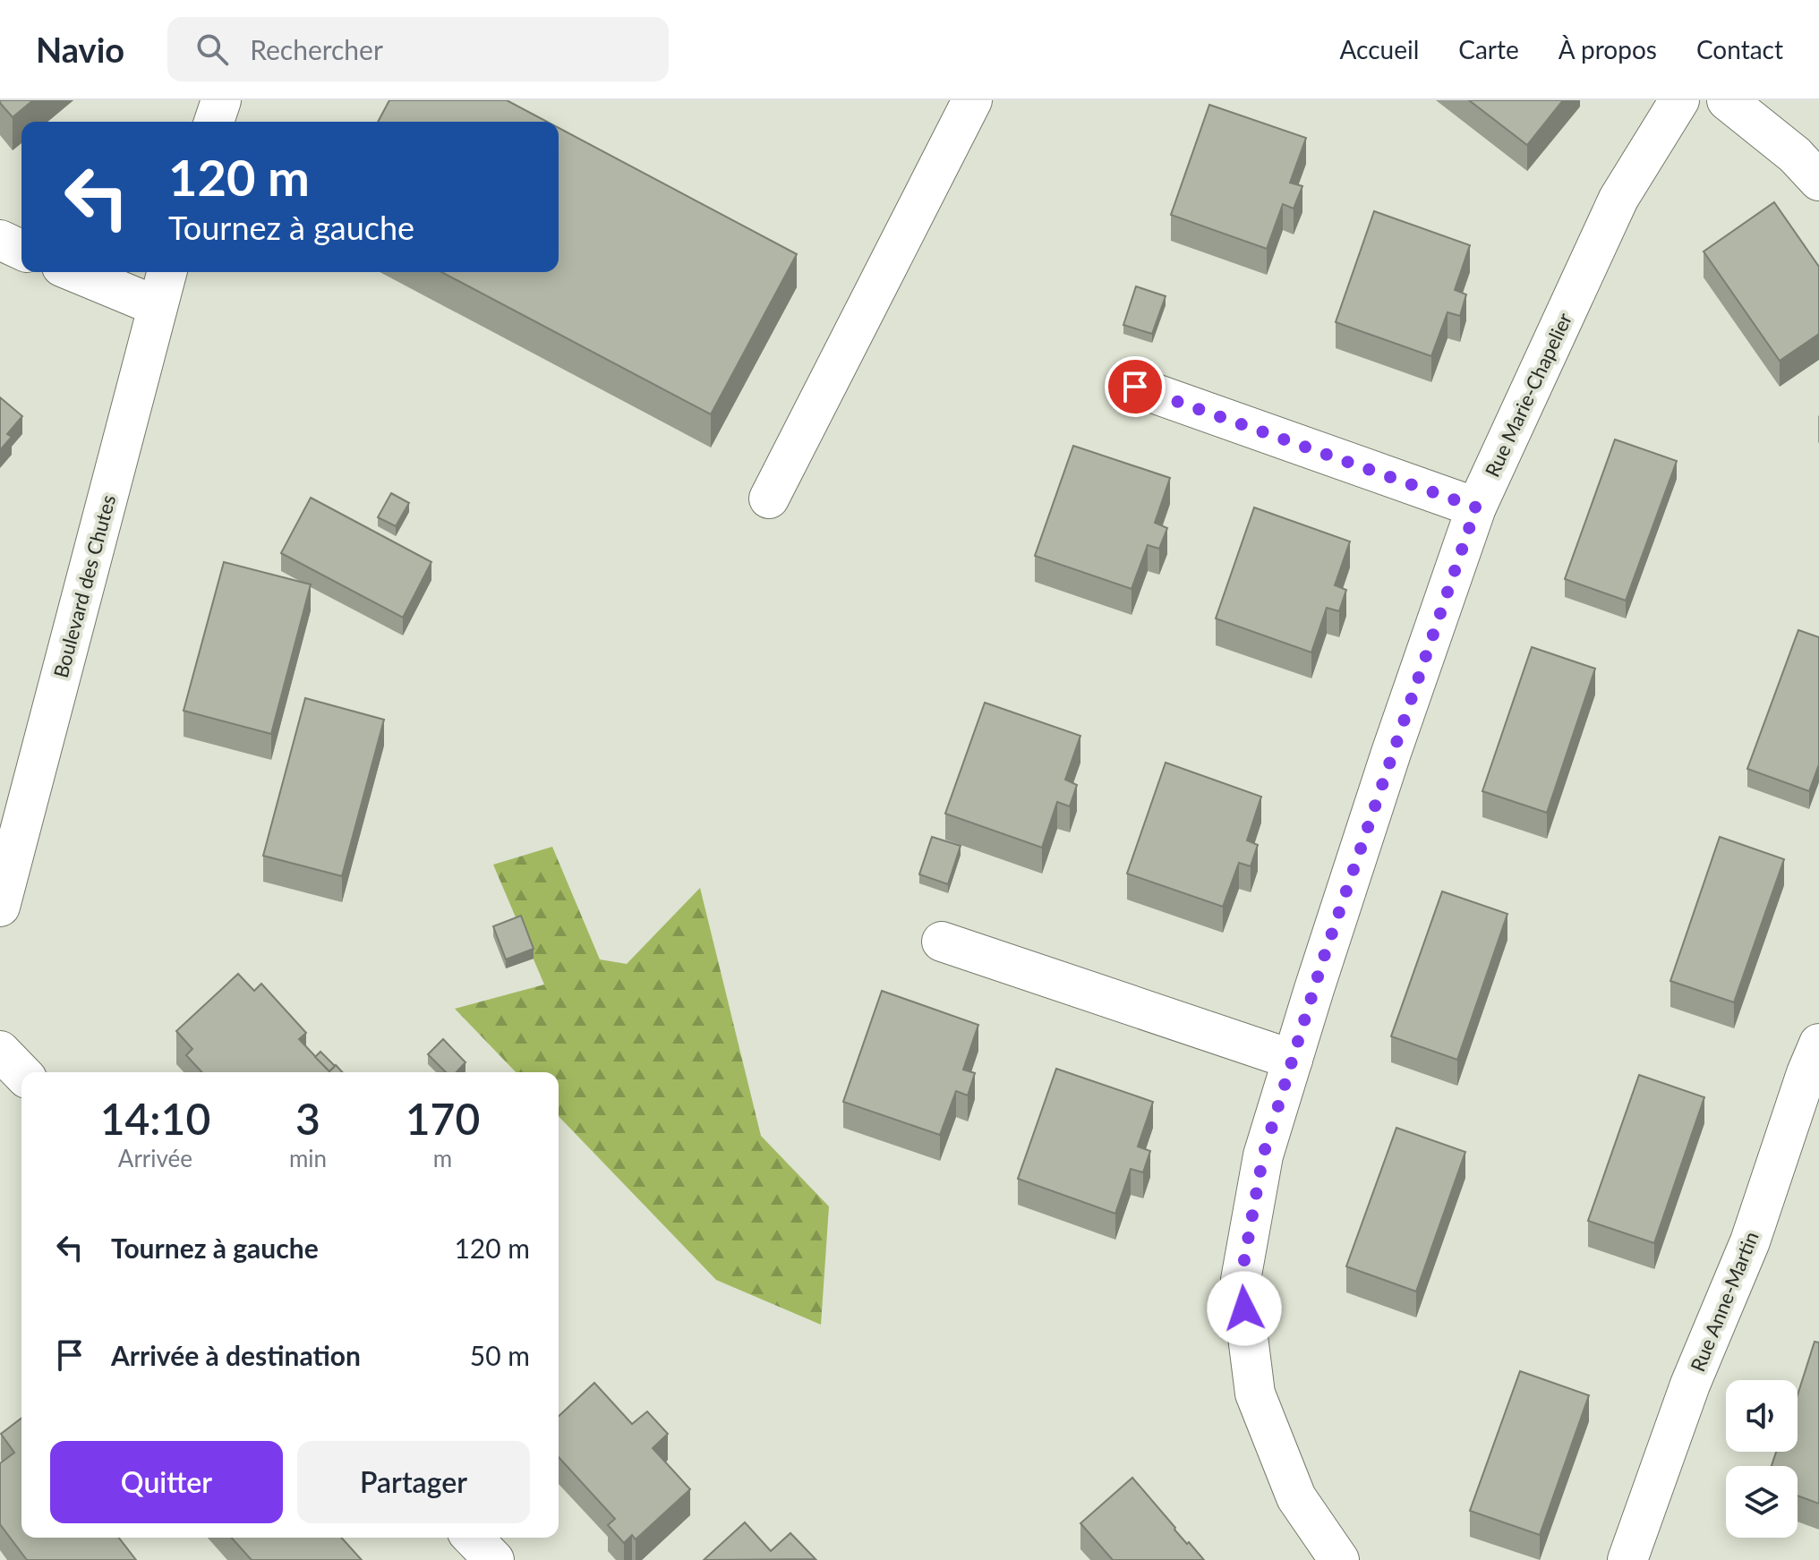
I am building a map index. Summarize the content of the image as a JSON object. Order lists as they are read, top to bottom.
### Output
{
  "streets": {
    "street": ["Rue Marie-Chapelier", "Boulevard des Chutes", "Rue Anne-Martin"]
  },
  "page": {
    "header": "Navio",
    "search": "Rechercher",
    "nav": [
      "Accueil",
      "Carte",
      "À propos",
      "Contact"
    ],
    "turn": ["120 m", "Tournez à gauche"],
    "eta": [
      "14:10",
      "Arrivée",
      "3",
      "min",
      "170",
      "m"
    ],
    "list": [
      {
        "name": "Tournez à gauche",
        "value": "120 m"
      },
      {
        "name": "Arrivée à destination",
        "value": "50 m"
      }
    ],
    "buttons": ["Quitter", "Partager"]
  }
}
